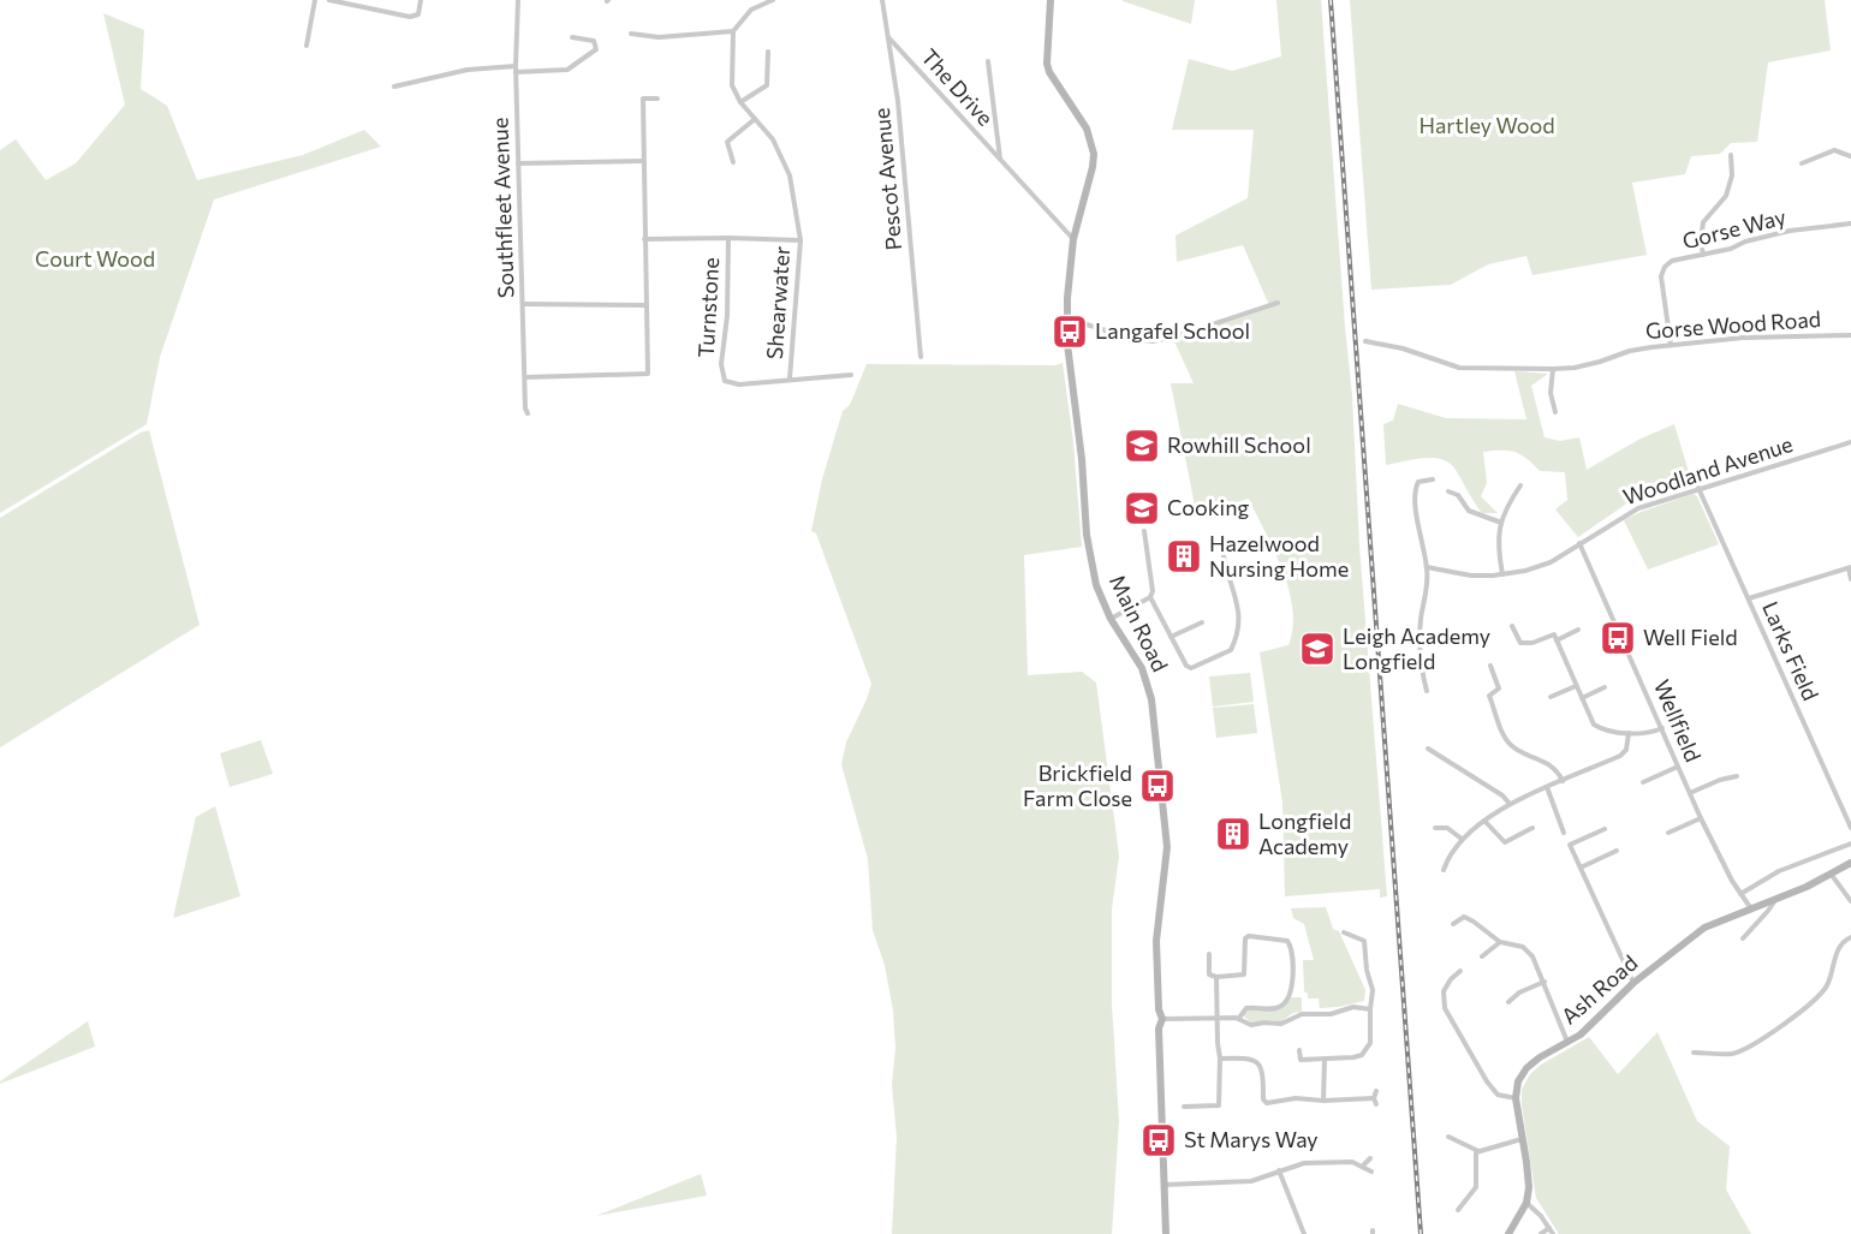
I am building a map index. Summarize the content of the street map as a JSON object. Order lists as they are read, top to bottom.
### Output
{
  "streets": {
    "main road": ["Main Road", "Ash Road"],
    "street": [
      "The Drive",
      "Pescot Avenue",
      "Southfleet Avenue",
      "Gorse Way",
      "Shearwater",
      "Turnstone",
      "Gorse Wood Road",
      "Woodland Avenue",
      "Larks Field",
      "Wellfield"
    ]
  },
  "crossings": [
    ["The Drive", "Pescot Avenue"],
    ["The Drive", "Main Road"],
    ["Gorse Way", "Gorse Wood Road"],
    ["Shearwater", "Turnstone"],
    ["Woodland Avenue", "Larks Field"],
    ["Woodland Avenue", "Wellfield"],
    ["Wellfield", "Ash Road"]
  ],
  "parks": ["Hartley Wood", "Court Wood"],
  "places": {
    "bus stop": [
      "Langafel School",
      "Well Field",
      "Brickfield Farm Close",
      "St Marys Way"
    ],
    "school or university": ["Rowhill School", "Cooking", "Leigh Academy Longfield"],
    "building": ["Hazelwood Nursing Home", "Longfield Academy"]
  }
}
